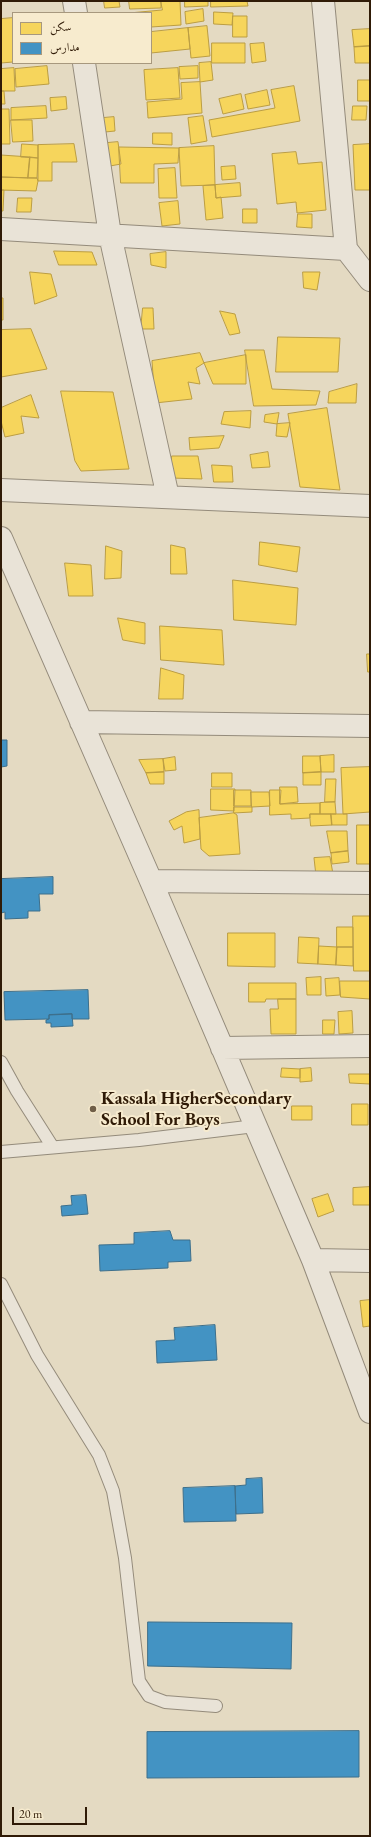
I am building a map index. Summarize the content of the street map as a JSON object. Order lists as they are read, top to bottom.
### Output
{
  "places": ["Kassala HigherSecondary School For Boys"],
  "legend": ["سكن", "مدارس"],
  "scale_bar": "20 m"
}
